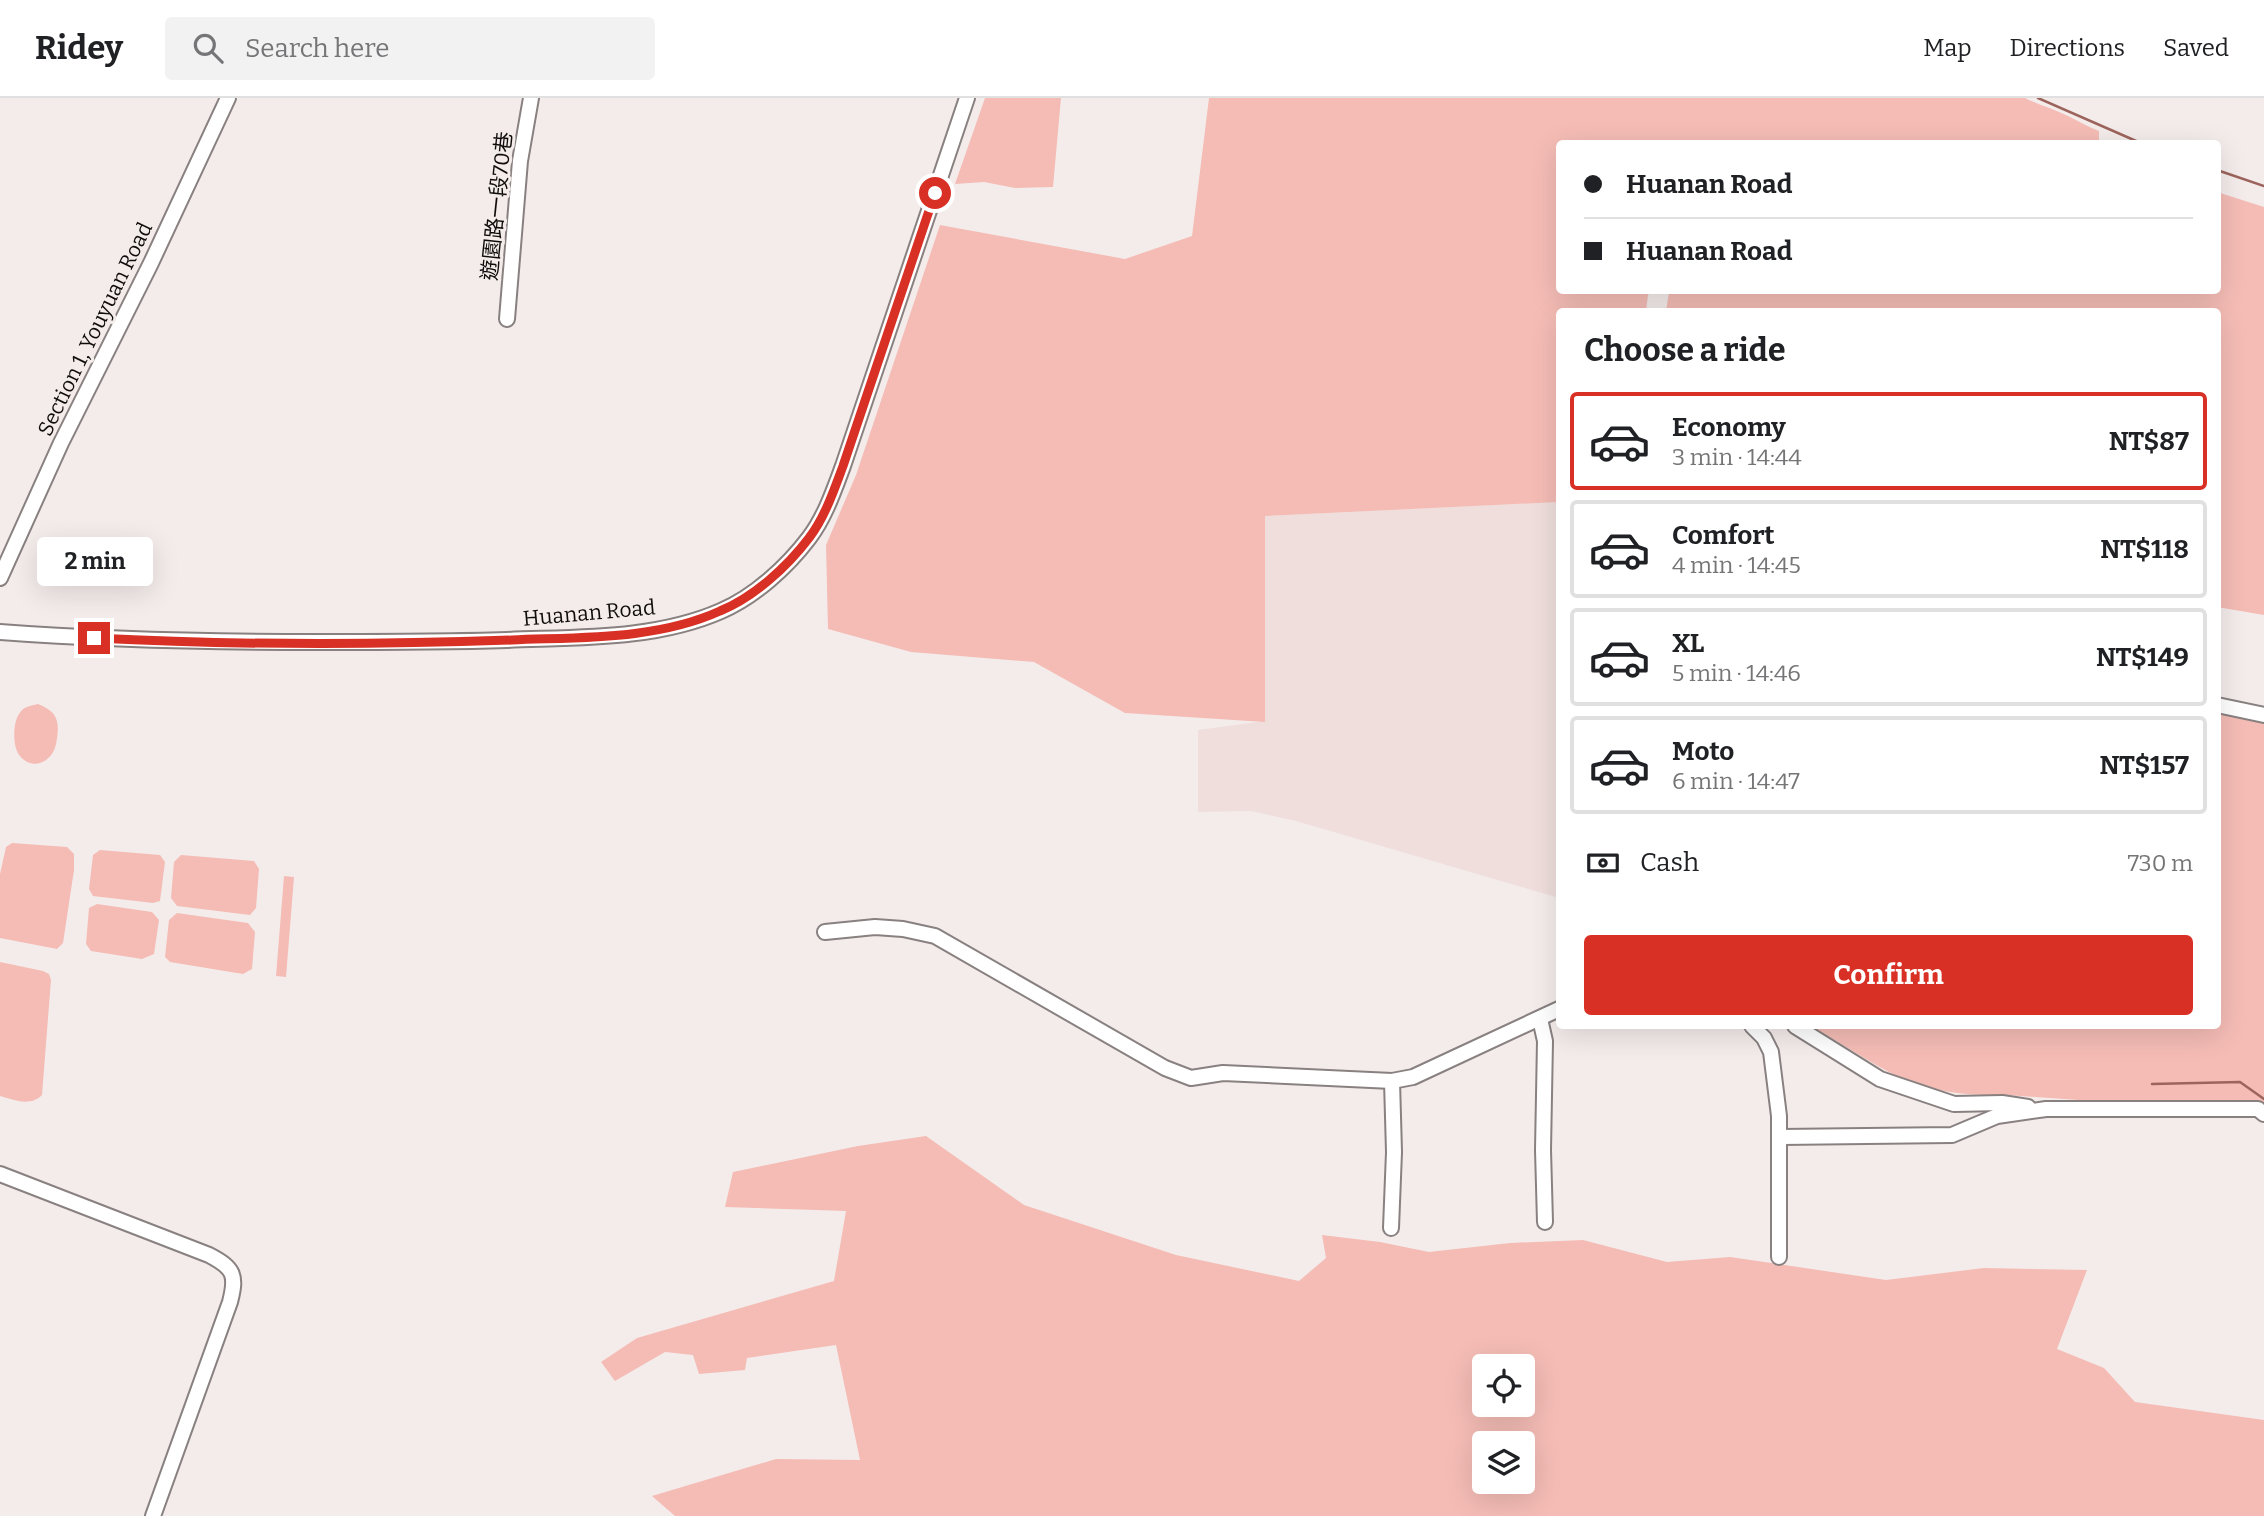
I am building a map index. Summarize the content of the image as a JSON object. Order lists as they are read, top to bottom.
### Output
{
  "streets": {
    "street": ["遊園路一段70巷", "Section 1, Youyuan Road", "Huanan Road"]
  },
  "page": {
    "header": "Ridey",
    "search": "Search here",
    "nav": ["Map", "Directions", "Saved"],
    "banner": ["Huanan Road", "Huanan Road"],
    "heading": "Choose a ride",
    "list": [
      {
        "name": "Economy",
        "note": "3 min · 14:44",
        "value": "NT$87"
      },
      {
        "name": "Comfort",
        "note": "4 min · 14:45",
        "value": "NT$118"
      },
      {
        "name": "XL",
        "note": "5 min · 14:46",
        "value": "NT$149"
      },
      {
        "name": "Moto",
        "note": "6 min · 14:47",
        "value": "NT$157"
      }
    ],
    "bubble": "2 min",
    "pay": ["Cash", "730 m"],
    "buttons": "Confirm"
  }
}
